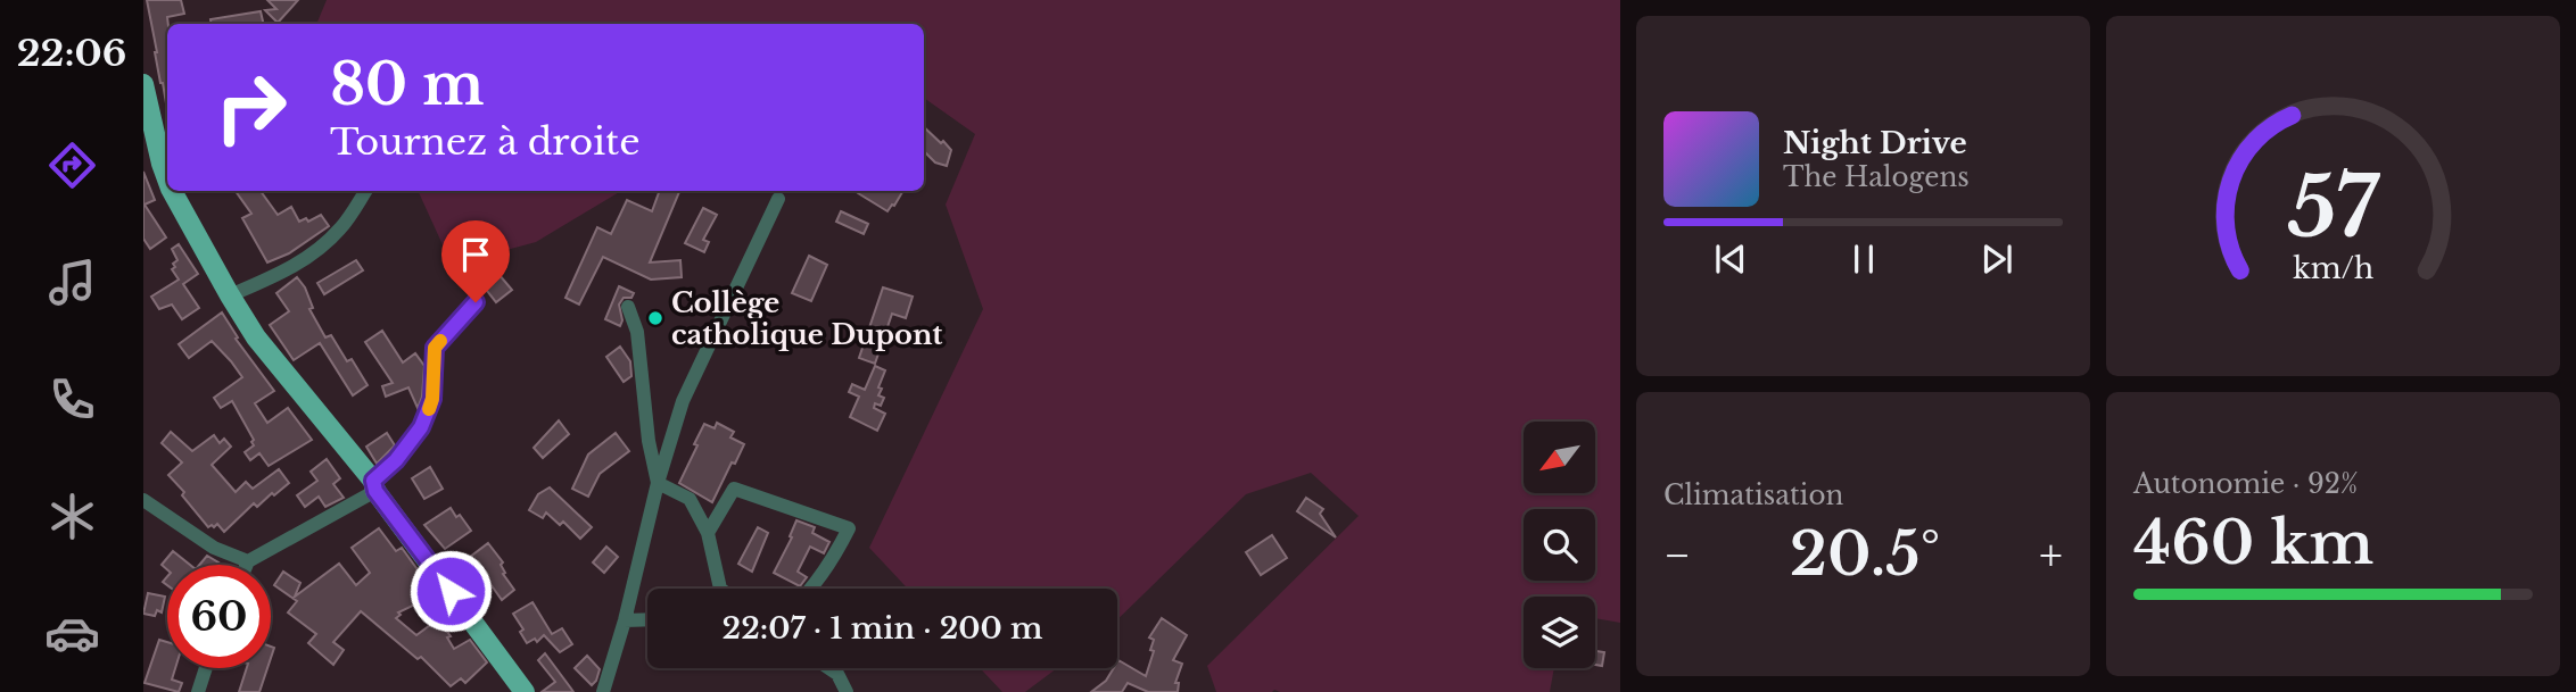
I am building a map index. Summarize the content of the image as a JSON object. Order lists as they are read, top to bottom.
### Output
{
  "places": ["Collège catholique Dupont"],
  "north": "bottom left",
  "page": {
    "tabs": "22:06",
    "turn": ["80 m", "Tournez à droite"],
    "song": ["Night Drive", "The Halogens"],
    "tile": [
      "Climatisation",
      ["Autonomie · 92%", "460 km"]
    ],
    "heat": ["−", "20.5°", "+"],
    "limit": "60",
    "trip": "22:07 · 1 min · 200 m",
    "gauge": ["57", "km/h"]
  }
}
